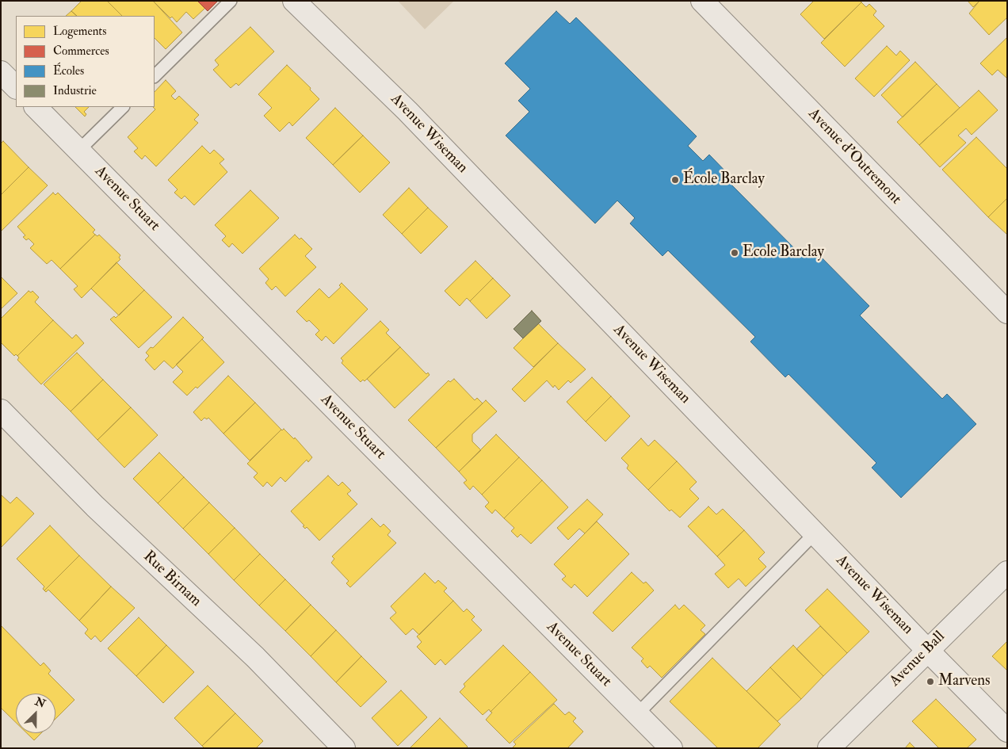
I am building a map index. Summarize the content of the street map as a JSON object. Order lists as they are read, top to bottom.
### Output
{
  "streets": {
    "street": [
      "Avenue Wiseman",
      "Avenue d'Outremont",
      "Avenue Stuart",
      "Rue Birnam",
      "Avenue Ball"
    ]
  },
  "crossings": [
    ["Avenue Wiseman", "Avenue Ball"]
  ],
  "places": ["École Barclay", "Ecole Barclay", "Marvens"],
  "legend": [
    "Logements",
    "Commerces",
    "Écoles",
    "Industrie"
  ],
  "north": "top right"
}
